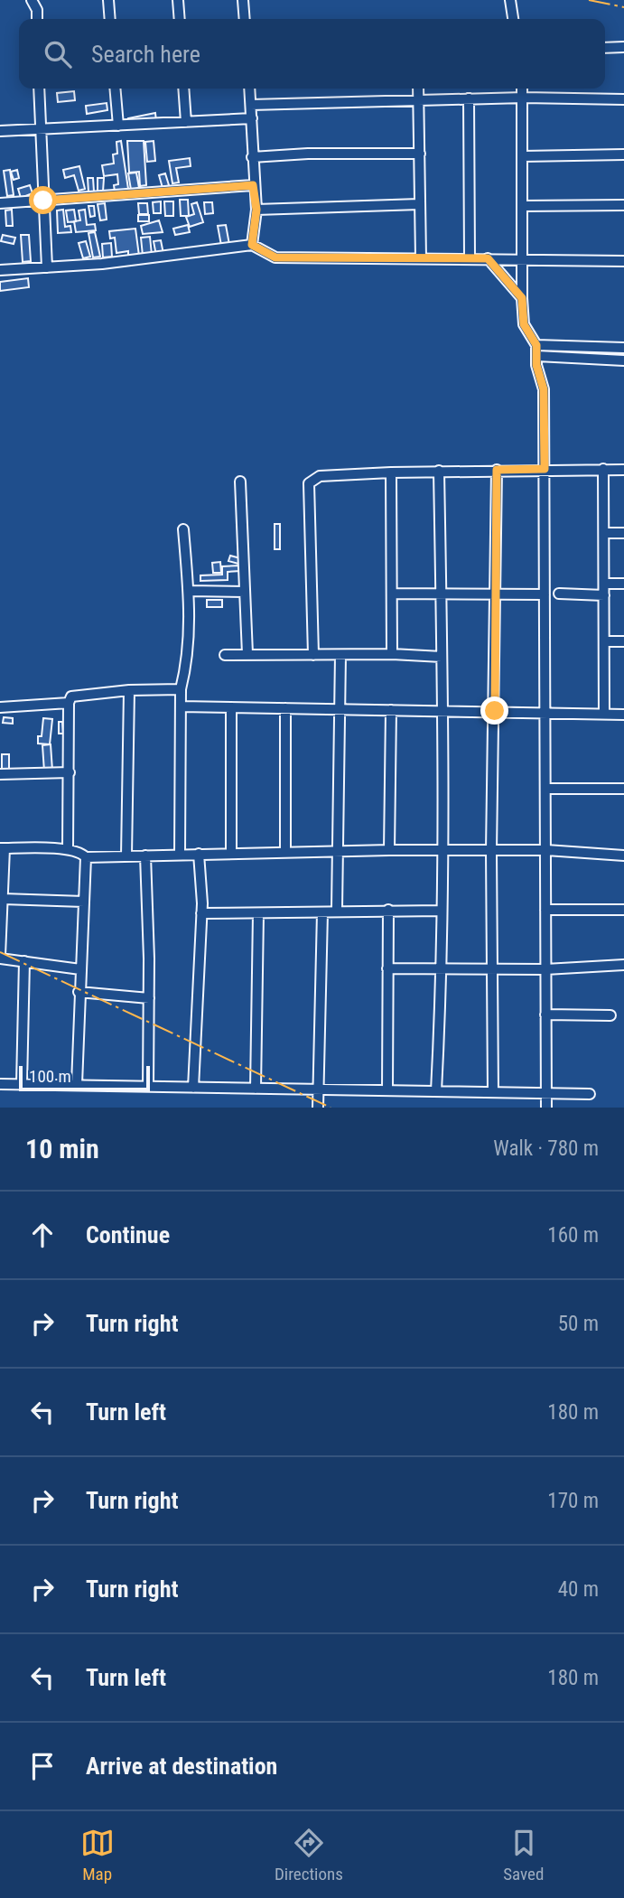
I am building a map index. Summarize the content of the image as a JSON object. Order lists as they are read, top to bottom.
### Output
{
  "scale_bar": "100 m",
  "page": {
    "search": "Search here",
    "scale": "100 m",
    "heading": ["10 min", "Walk · 780 m"],
    "list": [
      ["Continue", "160 m"],
      ["Turn right", "50 m"],
      ["Turn left", "180 m"],
      ["Turn right", "170 m"],
      ["Turn right", "40 m"],
      ["Turn left", "180 m"],
      "Arrive at destination"
    ],
    "nav": ["Map", "Directions", "Saved"]
  }
}
